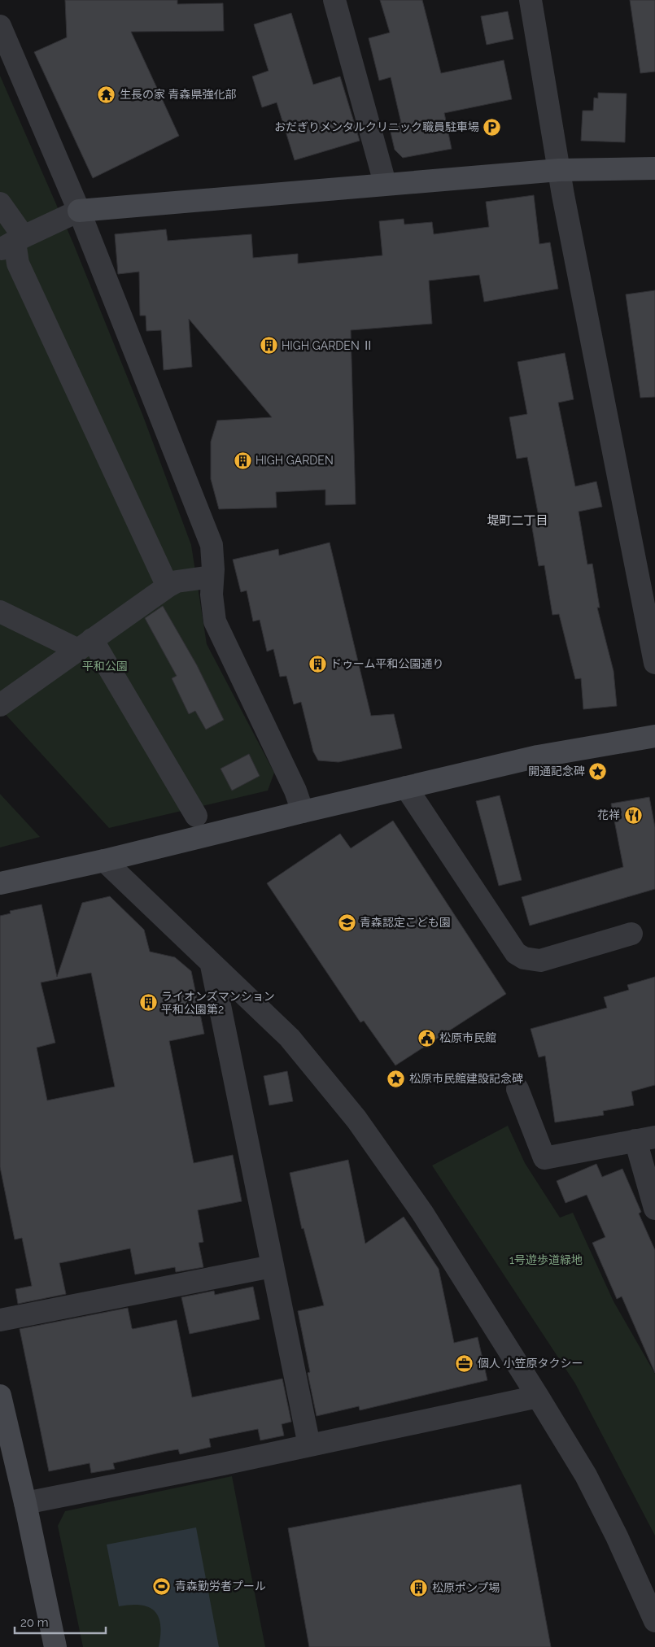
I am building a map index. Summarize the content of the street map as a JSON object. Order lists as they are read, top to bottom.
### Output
{
  "districts": ["堤町二丁目"],
  "parks": ["平和公園", "1号遊歩道緑地"],
  "places": {
    "temple": ["生長の家 青森県強化部"],
    "parking": ["おだぎりメンタルクリニック職員駐車場"],
    "building": [
      "HIGH GARDEN Ⅱ",
      "HIGH GARDEN",
      "ドゥーム平和公園通り",
      "ライオンズマンション 平和公園第2",
      "松原ポンプ場"
    ],
    "place": ["開通記念碑", "松原市民館建設記念碑"],
    "restaurant": ["花祥"],
    "school or university": ["青森認定こども園"],
    "public building": ["松原市民館"],
    "office": ["個人 小笠原タクシー"],
    "sports": ["青森勤労者プール"]
  },
  "scale_bar": "20 m"
}
